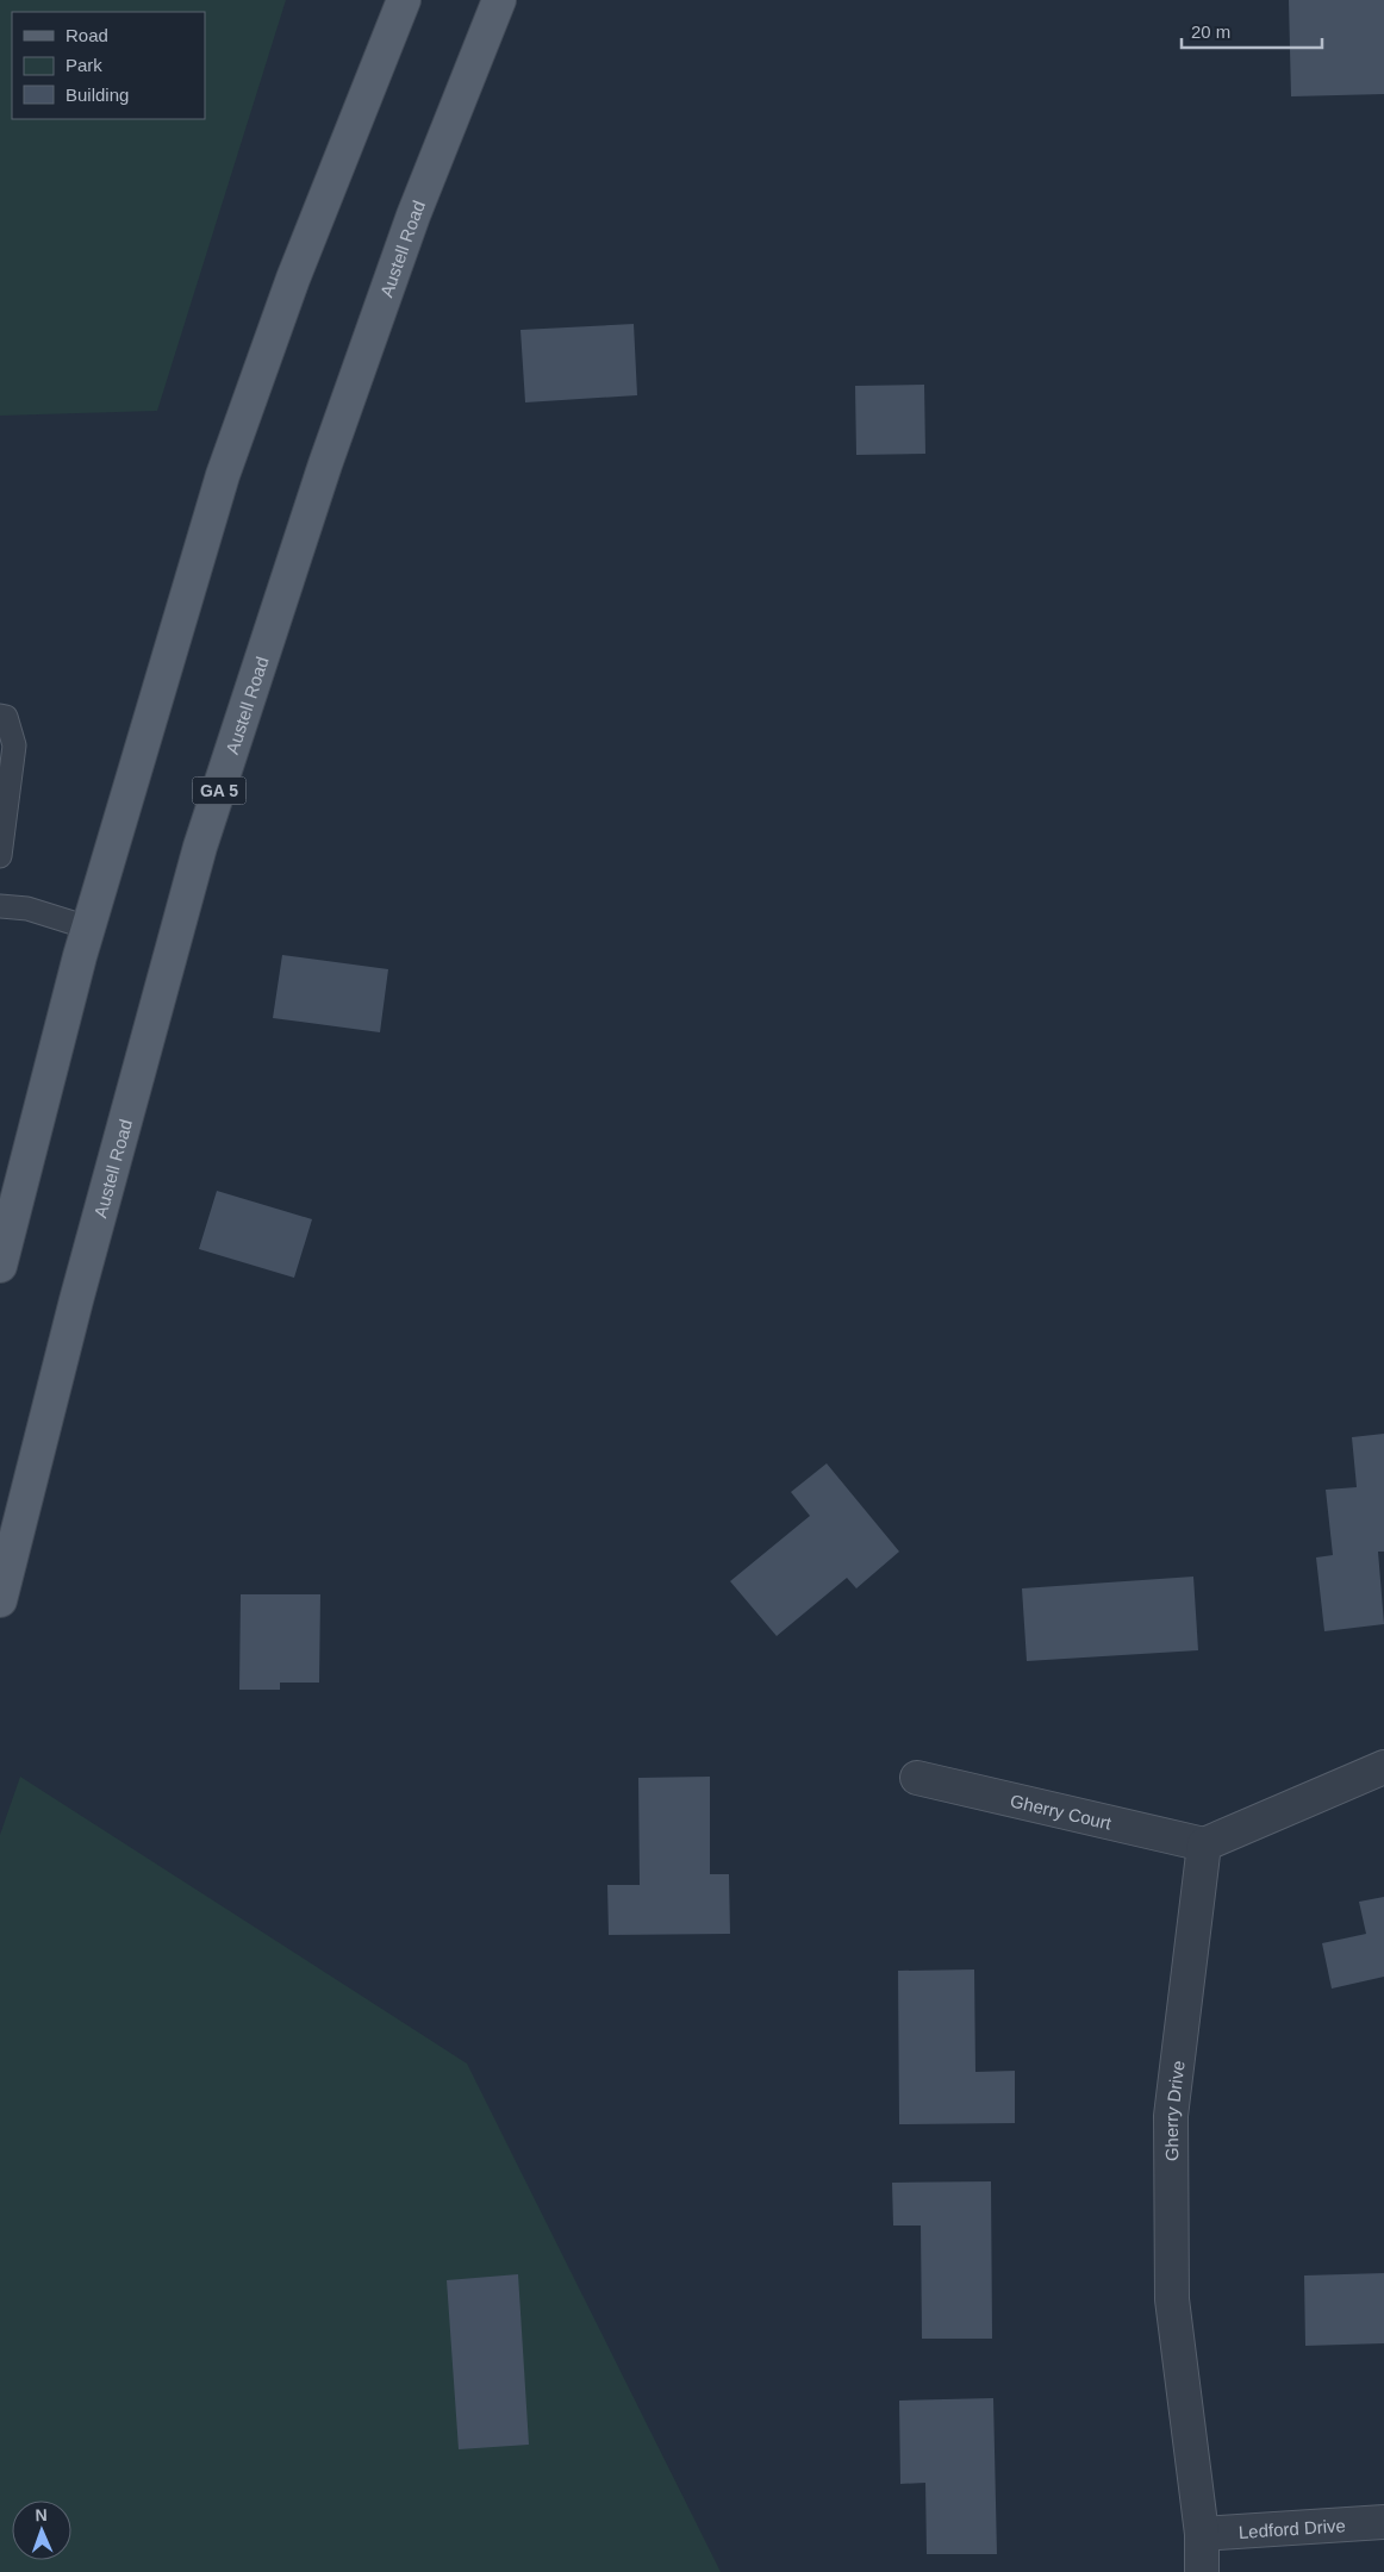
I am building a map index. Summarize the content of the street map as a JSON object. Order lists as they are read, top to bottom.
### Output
{
  "streets": {
    "main road": ["Austell Road", "GA 5"],
    "street": ["Gherry Court", "Gherry Drive", "Ledford Drive"]
  },
  "crossings": [
    ["Gherry Court", "Gherry Drive"],
    ["Gherry Drive", "Ledford Drive"]
  ],
  "legend": ["Road", "Park", "Building"],
  "scale_bar": "20 m",
  "north": "top"
}
